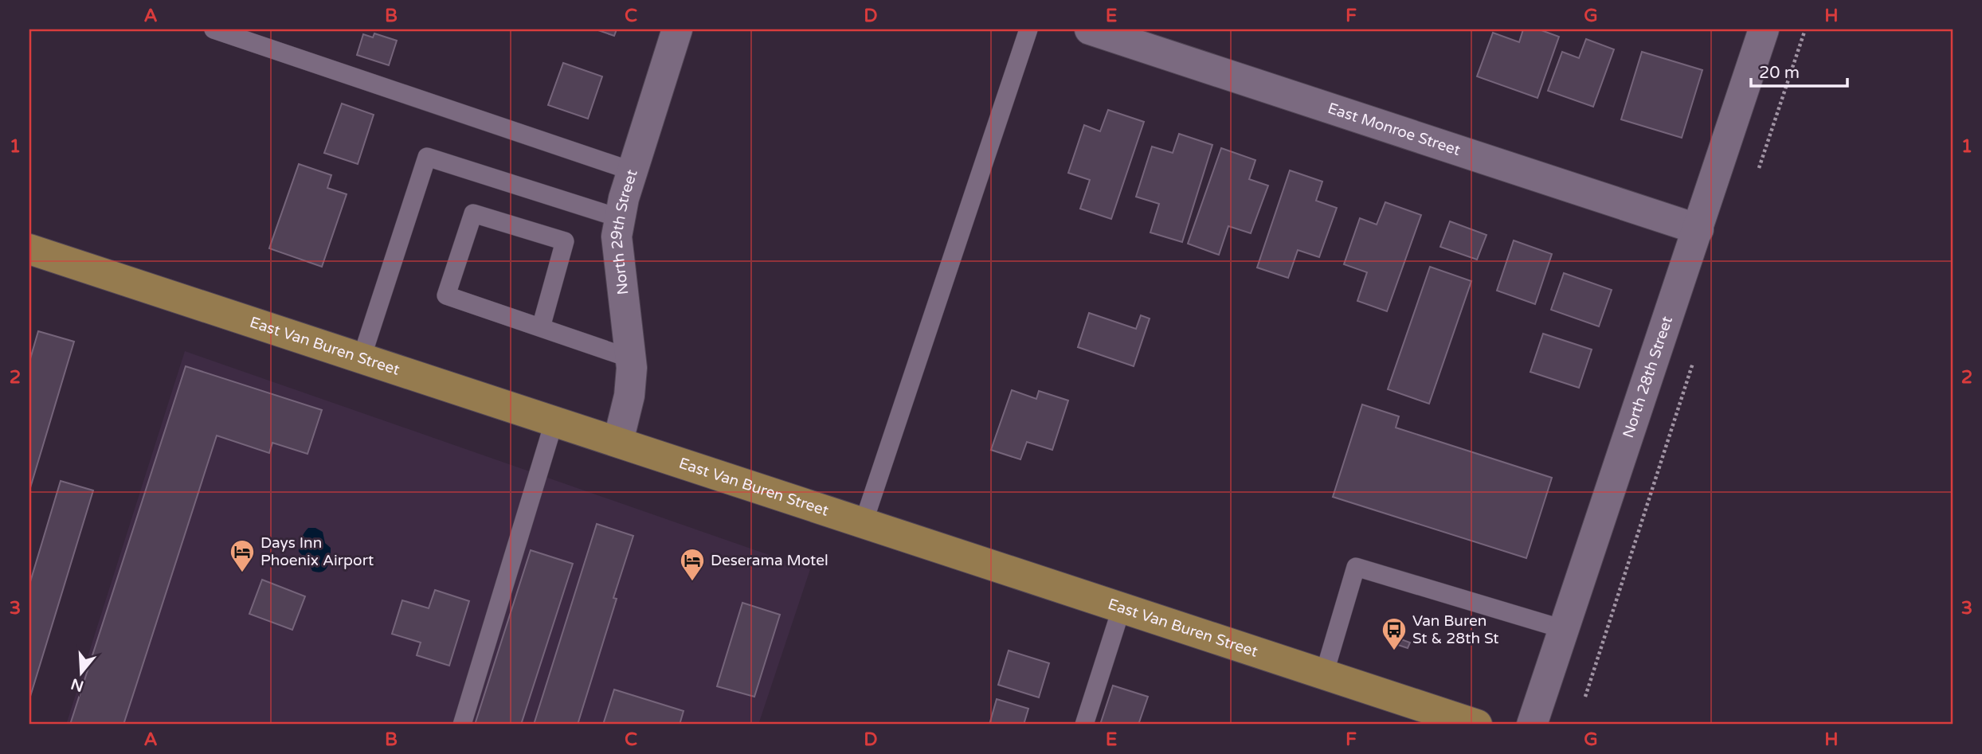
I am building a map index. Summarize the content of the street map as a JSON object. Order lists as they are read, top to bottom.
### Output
{
  "streets": {
    "main road": ["East Van Buren Street"],
    "street": ["East Monroe Street", "North 29th Street", "North 28th Street"]
  },
  "crossings": [
    ["East Monroe Street", "North 28th Street"],
    ["North 29th Street", "East Van Buren Street"]
  ],
  "places": {
    "hotel": ["Days Inn Phoenix Airport", "Deserama Motel"],
    "bus stop": ["Van Buren St & 28th St"]
  },
  "scale_bar": "20 m",
  "north": "bottom",
  "grid": {
    "columns": [
      "A",
      "B",
      "C",
      "D",
      "E",
      "F",
      "G",
      "H"
    ],
    "rows": ["1", "2", "3"]
  }
}
